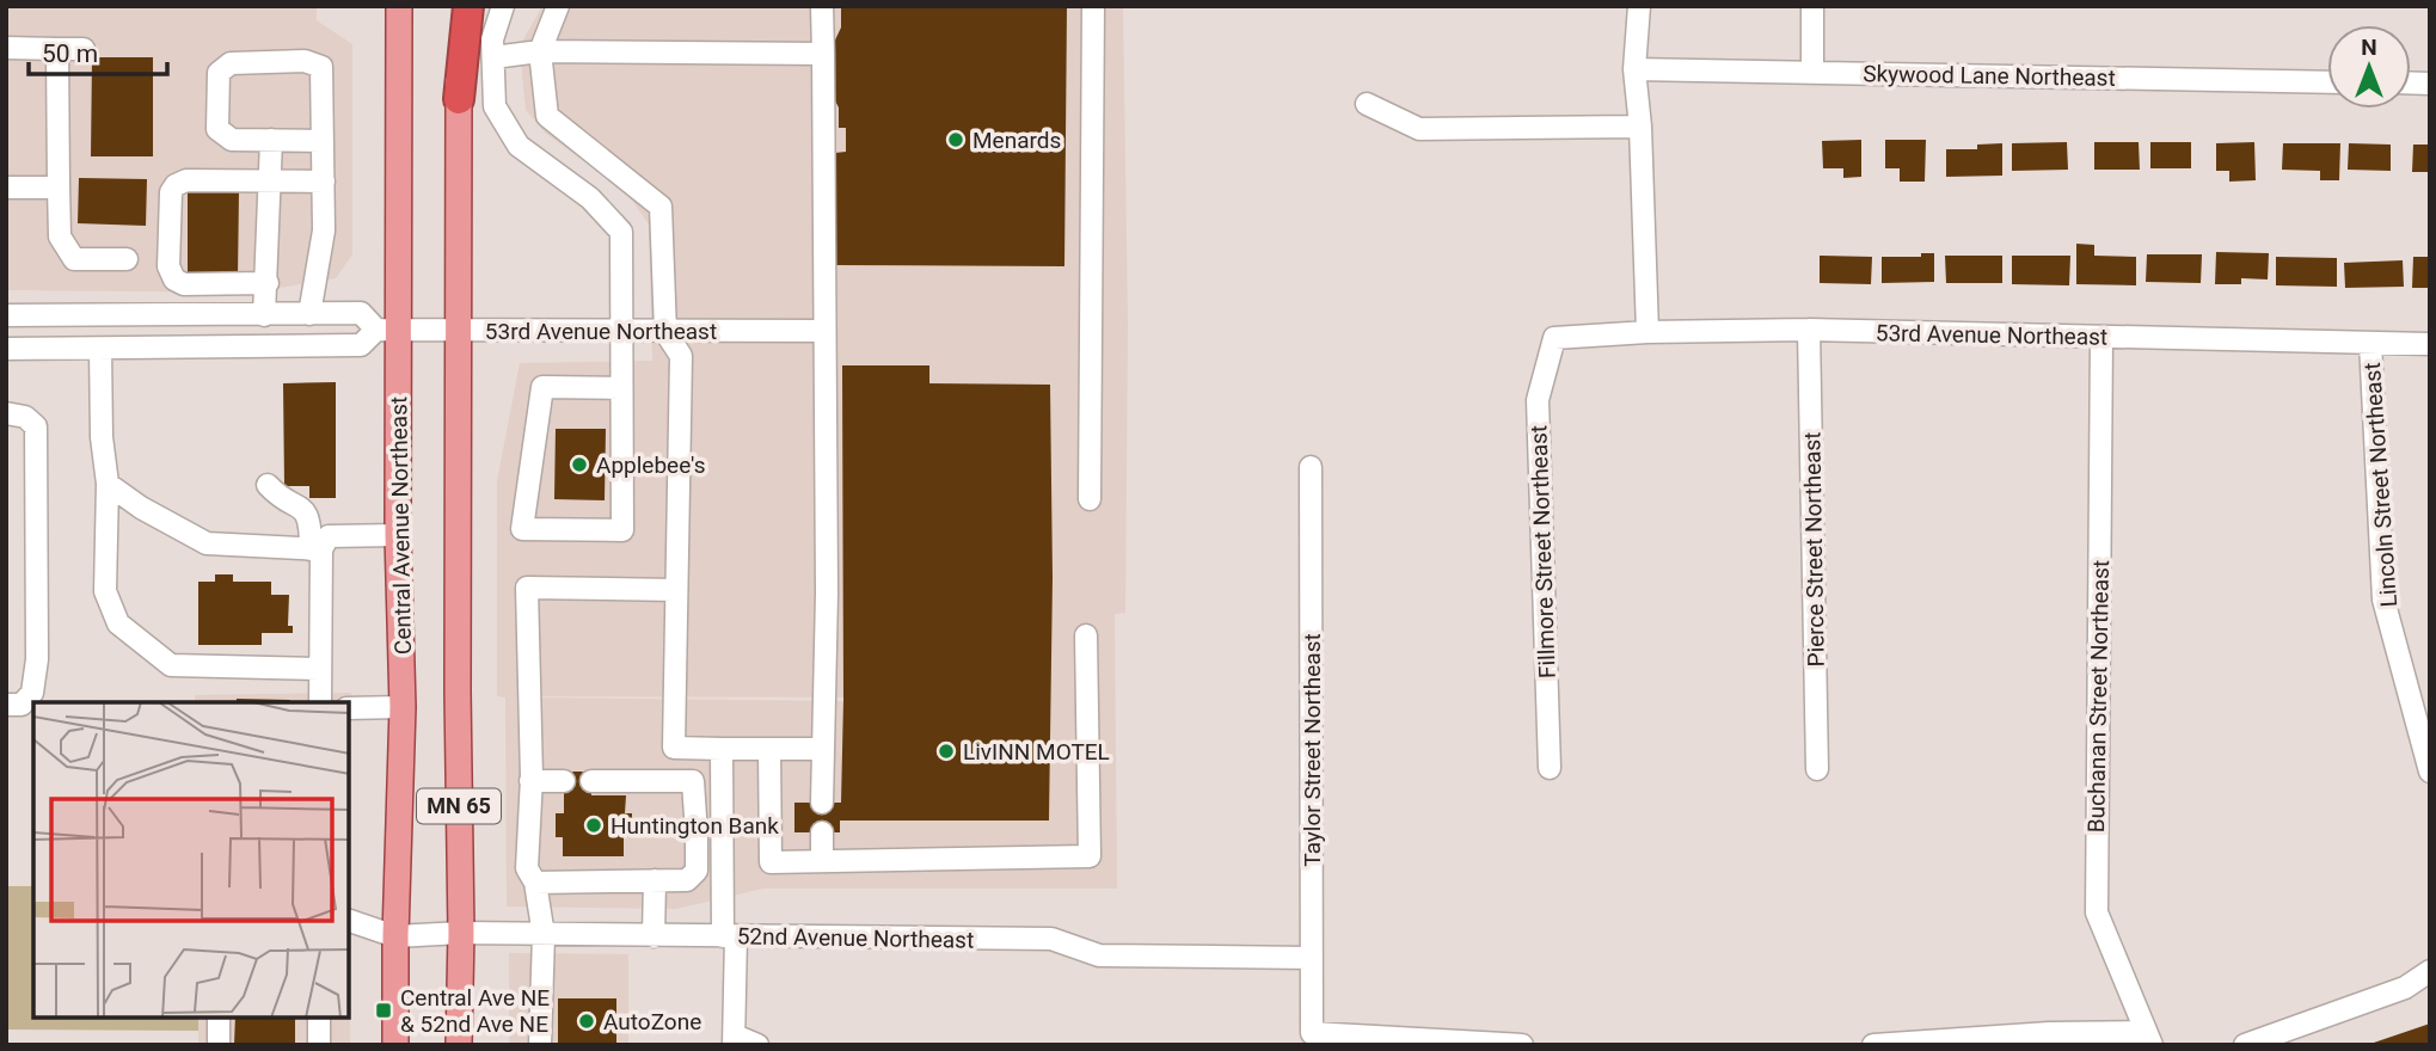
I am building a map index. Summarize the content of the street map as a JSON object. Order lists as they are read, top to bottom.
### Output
{
  "streets": {
    "main road": ["Central Avenue Northeast", "MN 65"],
    "street": [
      "Skywood Lane Northeast",
      "53rd Avenue Northeast",
      "Lincoln Street Northeast",
      "Pierce Street Northeast",
      "Fillmore Street Northeast",
      "Buchanan Street Northeast",
      "Taylor Street Northeast",
      "52nd Avenue Northeast"
    ]
  },
  "crossings": [
    ["53rd Avenue Northeast", "Lincoln Street Northeast"],
    ["53rd Avenue Northeast", "Central Avenue Northeast"],
    ["53rd Avenue Northeast", "Pierce Street Northeast"],
    ["53rd Avenue Northeast", "Fillmore Street Northeast"],
    ["53rd Avenue Northeast", "Buchanan Street Northeast"],
    ["53rd Avenue Northeast", "MN 65"],
    ["Central Avenue Northeast", "52nd Avenue Northeast"],
    ["Taylor Street Northeast", "52nd Avenue Northeast"],
    ["MN 65", "52nd Avenue Northeast"]
  ],
  "places": {
    "other": [
      "Menards",
      "Applebee's",
      "LivINN MOTEL",
      "Huntington Bank",
      "AutoZone"
    ],
    "transit": ["Central Ave NE & 52nd Ave NE"]
  },
  "scale_bar": "50 m",
  "north": "top"
}
